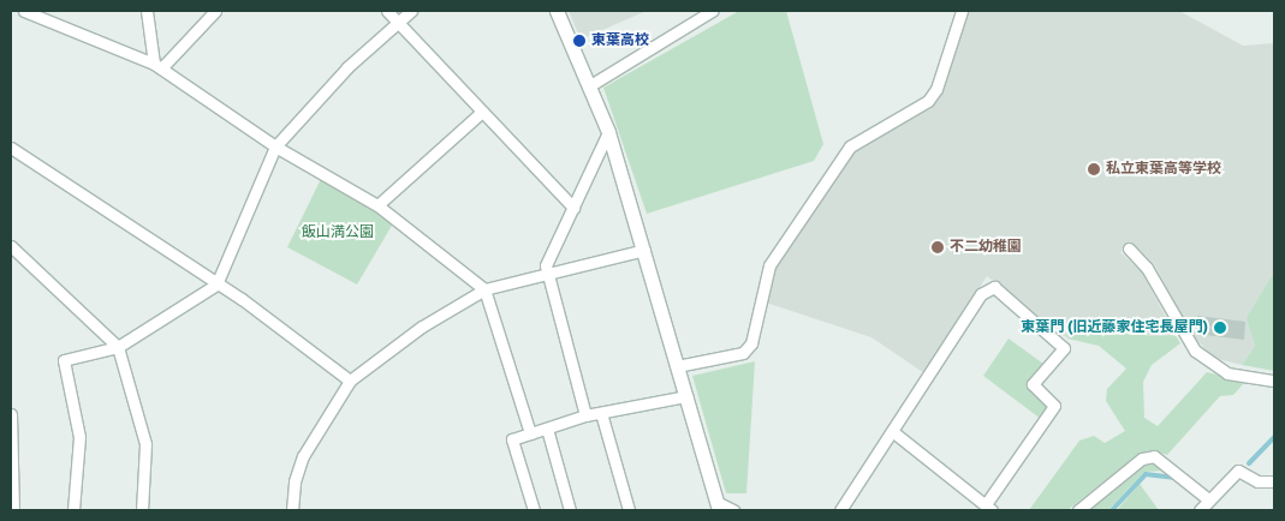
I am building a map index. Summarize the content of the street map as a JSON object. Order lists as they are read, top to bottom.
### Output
{
  "parks": ["飯山満公園"],
  "places": [
    "東葉高校",
    "私立東葉高等学校",
    "不二幼稚園",
    "東葉門 (旧近藤家住宅長屋門)"
  ]
}
